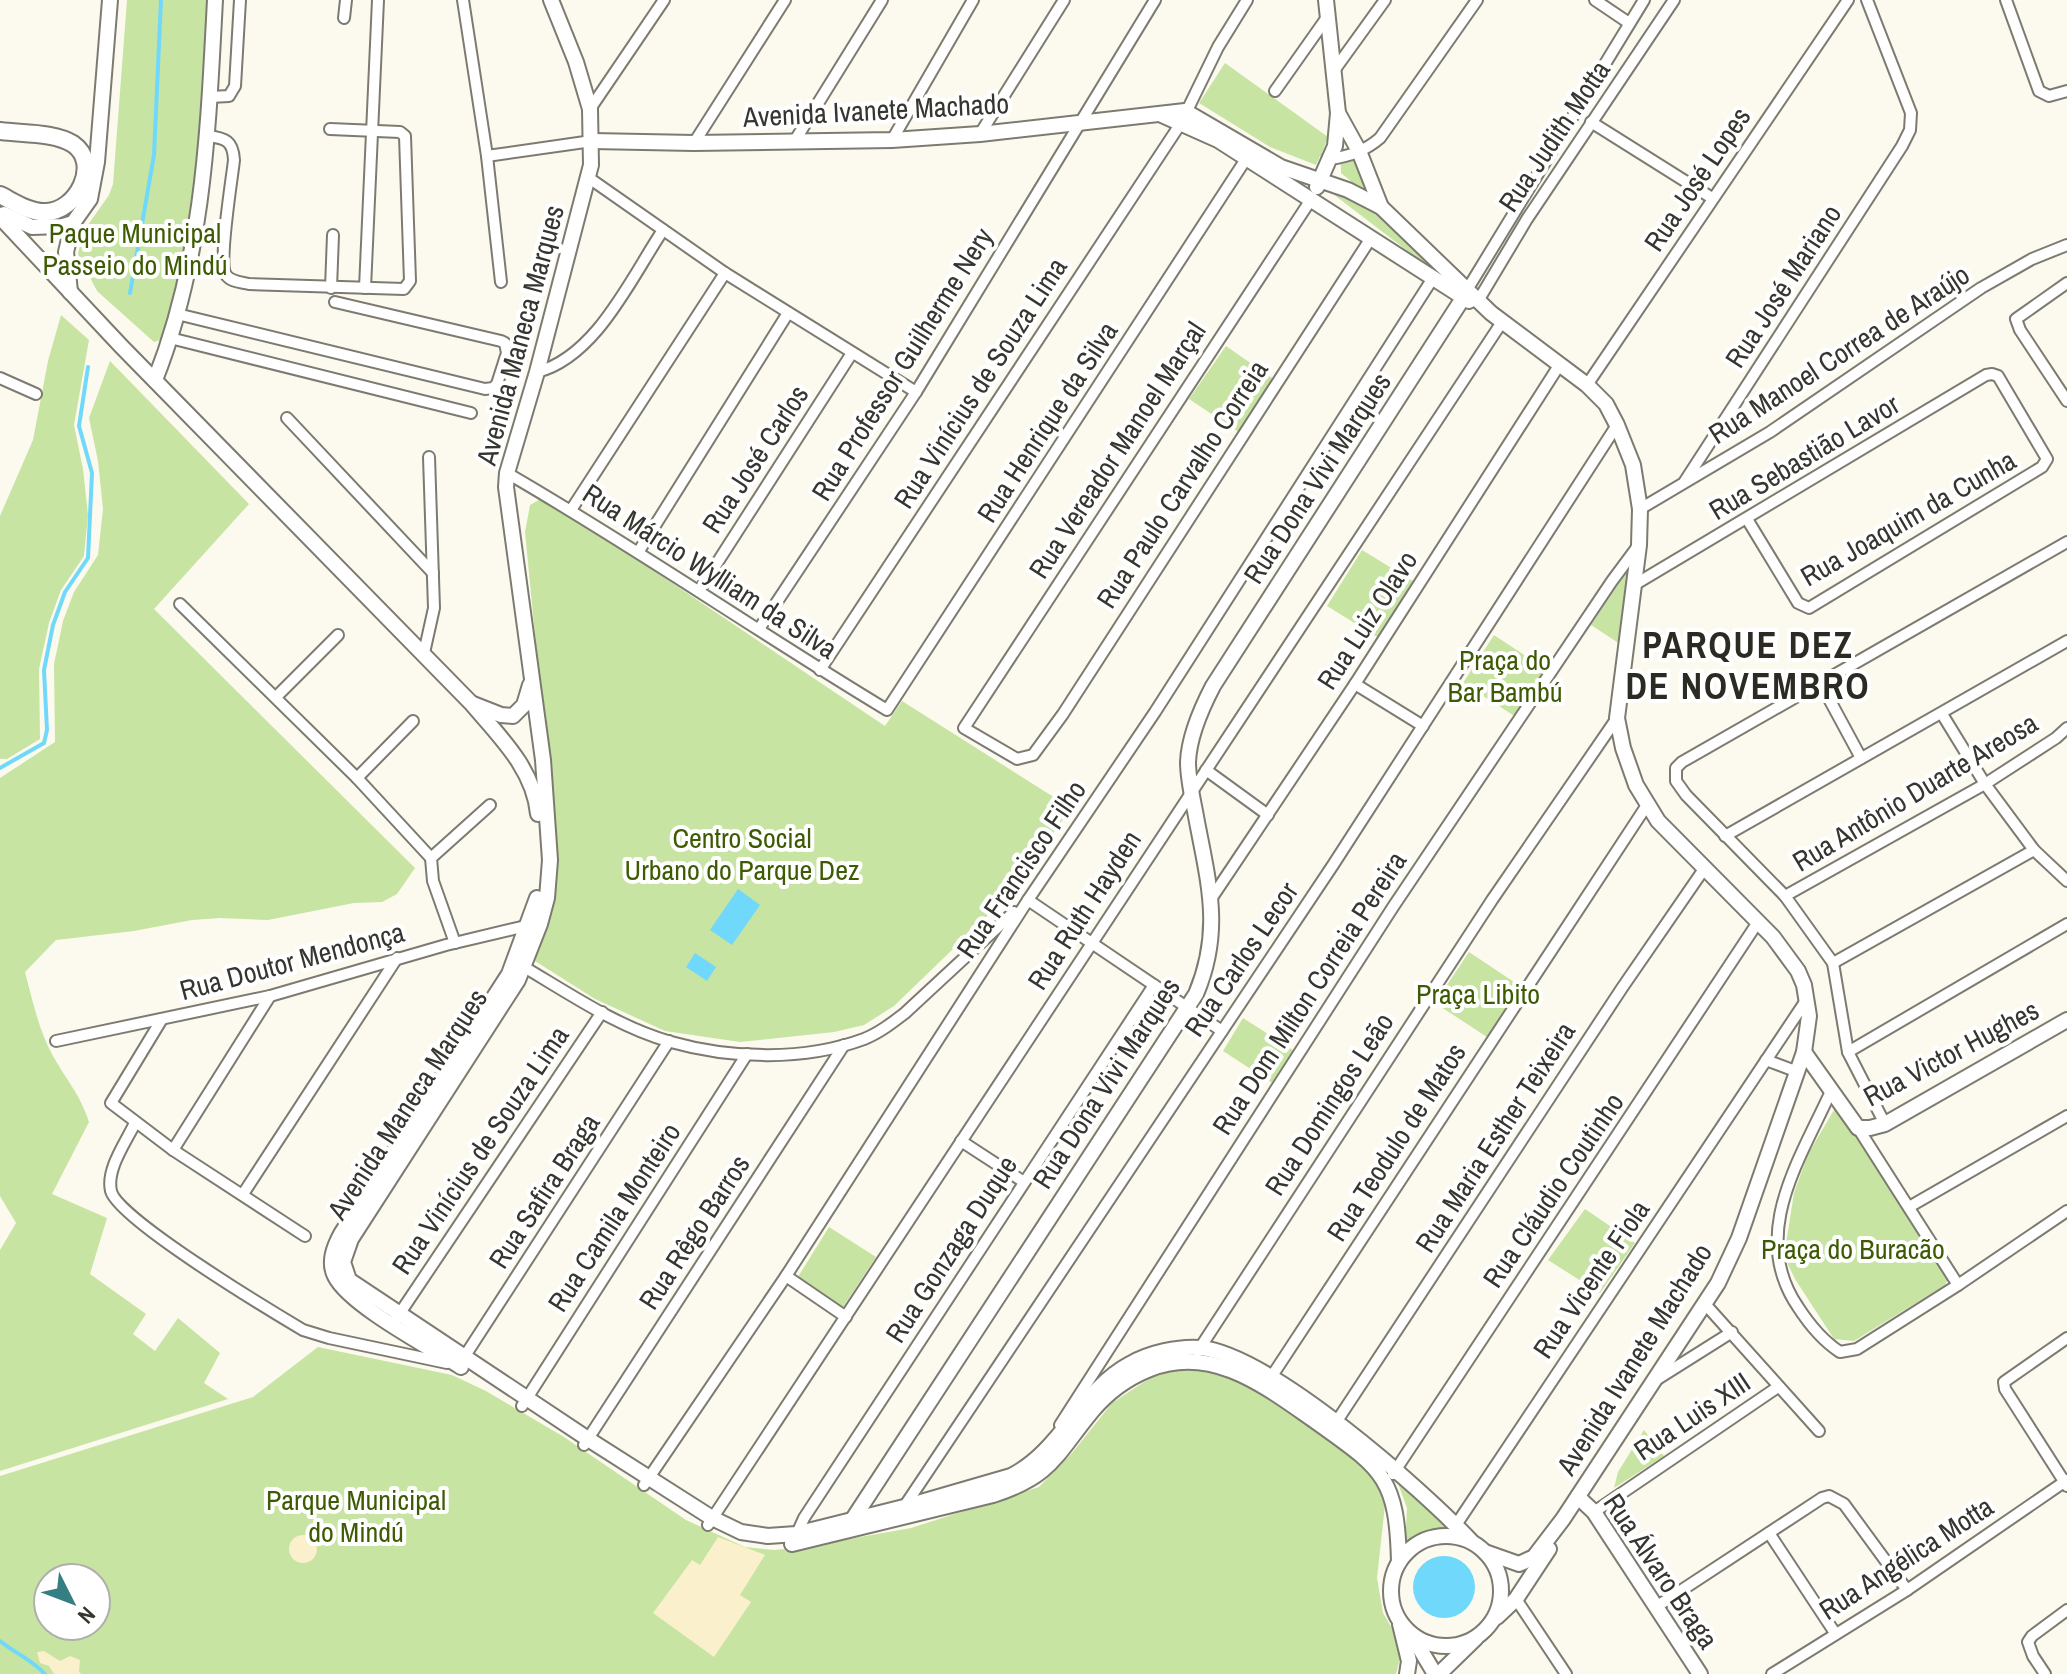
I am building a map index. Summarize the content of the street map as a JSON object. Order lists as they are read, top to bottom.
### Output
{
  "streets": {
    "street": [
      "Avenida Ivanete Machado",
      "Rua Judith Motta",
      "Rua José Lopes",
      "Rua José Mariano",
      "Avenida Maneca Marques",
      "Rua Manoel Correa de Araújo",
      "Rua Professor Guilherme Nery",
      "Rua Vinícius de Souza Lima",
      "Rua Henrique da Silva",
      "Rua Vereador Manoel Marçal",
      "Rua Sebastião Lavor",
      "Rua José Carlos",
      "Rua Dona Vivi Marques",
      "Rua Paulo Carvalho Correia",
      "Rua Joaquim da Cunha",
      "Rua Márcio Wylliam da Silva",
      "Rua Luiz Olavo",
      "Rua Antônio Duarte Areosa",
      "Rua Francisco Filho",
      "Rua Ruth Hayden",
      "Rua Carlos Lecor",
      "Rua Doutor Mendonça",
      "Rua Dom Milton Correia Pereira",
      "Rua Victor Hughes",
      "Rua Domingos Leão",
      "Rua Maria Esther Teixeira",
      "Rua Teodulo de Matos",
      "Rua Cláudio Coutinho",
      "Rua Safira Braga",
      "Rua Camila Monteiro",
      "Rua Rêgo Barros",
      "Rua Gonzaga Duque",
      "Rua Vicente Fiola",
      "Rua Luis XIII",
      "Rua Angélica Motta",
      "Rua Álvaro Braga"
    ]
  },
  "crossings": [
    ["Avenida Ivanete Machado", "Rua Judith Motta"],
    ["Avenida Ivanete Machado", "Rua José Lopes"],
    ["Avenida Ivanete Machado", "Avenida Maneca Marques"],
    ["Avenida Ivanete Machado", "Rua Manoel Correa de Araújo"],
    ["Avenida Ivanete Machado", "Rua Professor Guilherme Nery"],
    ["Avenida Ivanete Machado", "Rua Vinícius de Souza Lima"],
    ["Avenida Ivanete Machado", "Rua Henrique da Silva"],
    ["Avenida Ivanete Machado", "Rua Vereador Manoel Marçal"],
    ["Avenida Ivanete Machado", "Rua Sebastião Lavor"],
    ["Avenida Ivanete Machado", "Rua Dona Vivi Marques"],
    ["Avenida Ivanete Machado", "Rua Paulo Carvalho Correia"],
    ["Avenida Ivanete Machado", "Rua Luiz Olavo"],
    ["Avenida Ivanete Machado", "Rua Francisco Filho"],
    ["Avenida Ivanete Machado", "Rua Ruth Hayden"],
    ["Avenida Ivanete Machado", "Rua Carlos Lecor"],
    ["Avenida Ivanete Machado", "Rua Dom Milton Correia Pereira"],
    ["Avenida Ivanete Machado", "Rua Domingos Leão"],
    ["Avenida Ivanete Machado", "Rua Maria Esther Teixeira"],
    ["Avenida Ivanete Machado", "Rua Teodulo de Matos"],
    ["Avenida Ivanete Machado", "Rua Cláudio Coutinho"],
    ["Avenida Ivanete Machado", "Rua Vicente Fiola"],
    ["Avenida Ivanete Machado", "Rua Álvaro Braga"],
    ["Rua Judith Motta", "Rua Dona Vivi Marques"],
    ["Rua José Mariano", "Rua Manoel Correa de Araújo"],
    ["Avenida Maneca Marques", "Rua Vinícius de Souza Lima"],
    ["Avenida Maneca Marques", "Rua Dona Vivi Marques"],
    ["Avenida Maneca Marques", "Rua Márcio Wylliam da Silva"],
    ["Avenida Maneca Marques", "Rua Francisco Filho"],
    ["Avenida Maneca Marques", "Rua Ruth Hayden"],
    ["Avenida Maneca Marques", "Rua Carlos Lecor"],
    ["Avenida Maneca Marques", "Rua Doutor Mendonça"],
    ["Avenida Maneca Marques", "Rua Dom Milton Correia Pereira"],
    ["Avenida Maneca Marques", "Rua Domingos Leão"],
    ["Avenida Maneca Marques", "Rua Maria Esther Teixeira"],
    ["Avenida Maneca Marques", "Rua Teodulo de Matos"],
    ["Avenida Maneca Marques", "Rua Cláudio Coutinho"],
    ["Avenida Maneca Marques", "Rua Safira Braga"],
    ["Avenida Maneca Marques", "Rua Camila Monteiro"],
    ["Avenida Maneca Marques", "Rua Rêgo Barros"],
    ["Avenida Maneca Marques", "Rua Gonzaga Duque"],
    ["Avenida Maneca Marques", "Rua Vicente Fiola"],
    ["Rua Professor Guilherme Nery", "Rua Márcio Wylliam da Silva"],
    ["Rua Vinícius de Souza Lima", "Rua Márcio Wylliam da Silva"],
    ["Rua Henrique da Silva", "Rua Márcio Wylliam da Silva"],
    ["Rua Vereador Manoel Marçal", "Rua Paulo Carvalho Correia"],
    ["Rua Sebastião Lavor", "Rua Joaquim da Cunha"],
    ["Rua José Carlos", "Rua Márcio Wylliam da Silva"],
    ["Rua Dona Vivi Marques", "Rua Luiz Olavo"],
    ["Rua Dona Vivi Marques", "Rua Ruth Hayden"],
    ["Rua Luis XIII", "Rua Álvaro Braga"]
  ],
  "districts": ["PARQUE DEZ DE NOVEMBRO"],
  "parks": [
    "Paque Municipal Passeio do Mindú",
    "Praça do Bar Bambú",
    "Centro Social Urbano do Parque Dez",
    "Praça Libito",
    "Praça do Buracão",
    "Parque Municipal do Mindú"
  ],
  "north": "bottom right"
}
